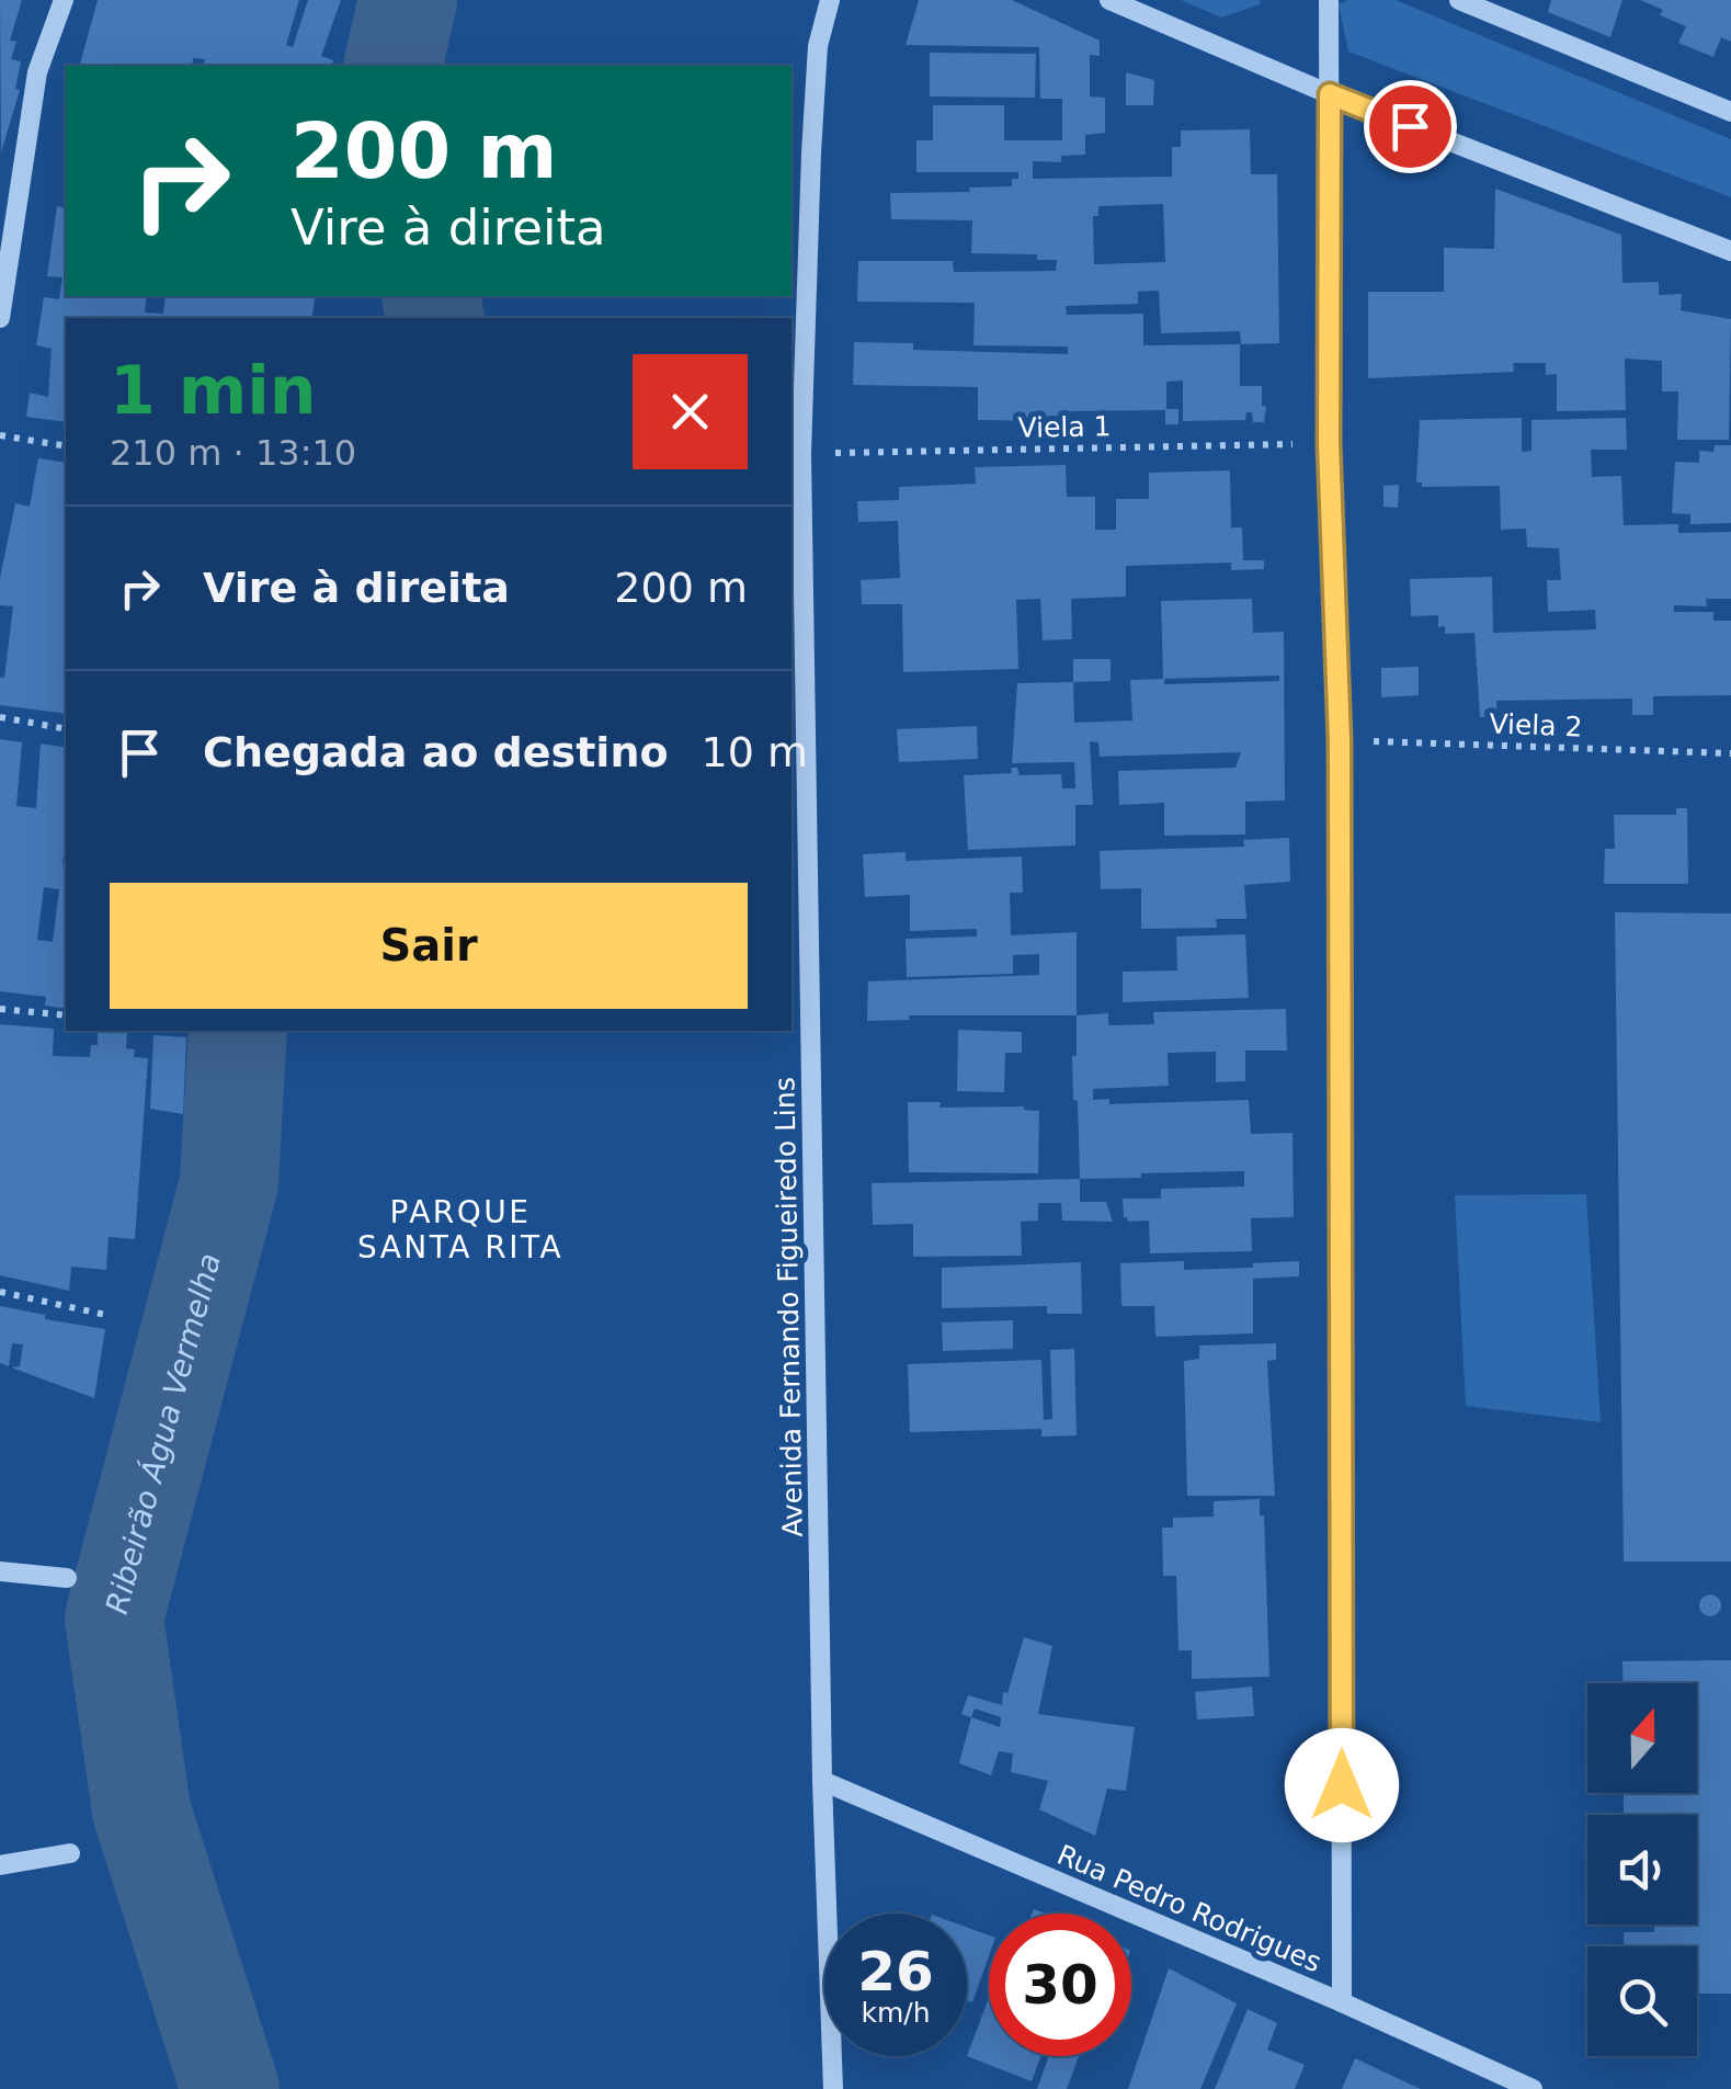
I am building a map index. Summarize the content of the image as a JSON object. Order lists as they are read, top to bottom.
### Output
{
  "streets": {
    "street": ["Avenida Fernando Figueiredo Lins", "Rua Pedro Rodrigues"],
    "path": ["Viela 1", "Viela 2"]
  },
  "crossings": [
    ["Viela 1", "Avenida Fernando Figueiredo Lins"],
    ["Avenida Fernando Figueiredo Lins", "Rua Pedro Rodrigues"]
  ],
  "districts": ["PARQUE SANTA RITA"],
  "water": ["Ribeirão Água Vermelha"],
  "north": "top",
  "page": {
    "turn": ["200 m", "Vire à direita"],
    "heading": ["1 min", "210 m · 13:10"],
    "list": [
      {
        "name": "Vire à direita",
        "value": "200 m"
      },
      {
        "name": "Chegada ao destino",
        "value": "10 m"
      }
    ],
    "buttons": "Sair",
    "speed": "26 km/h",
    "limit": "30"
  }
}
